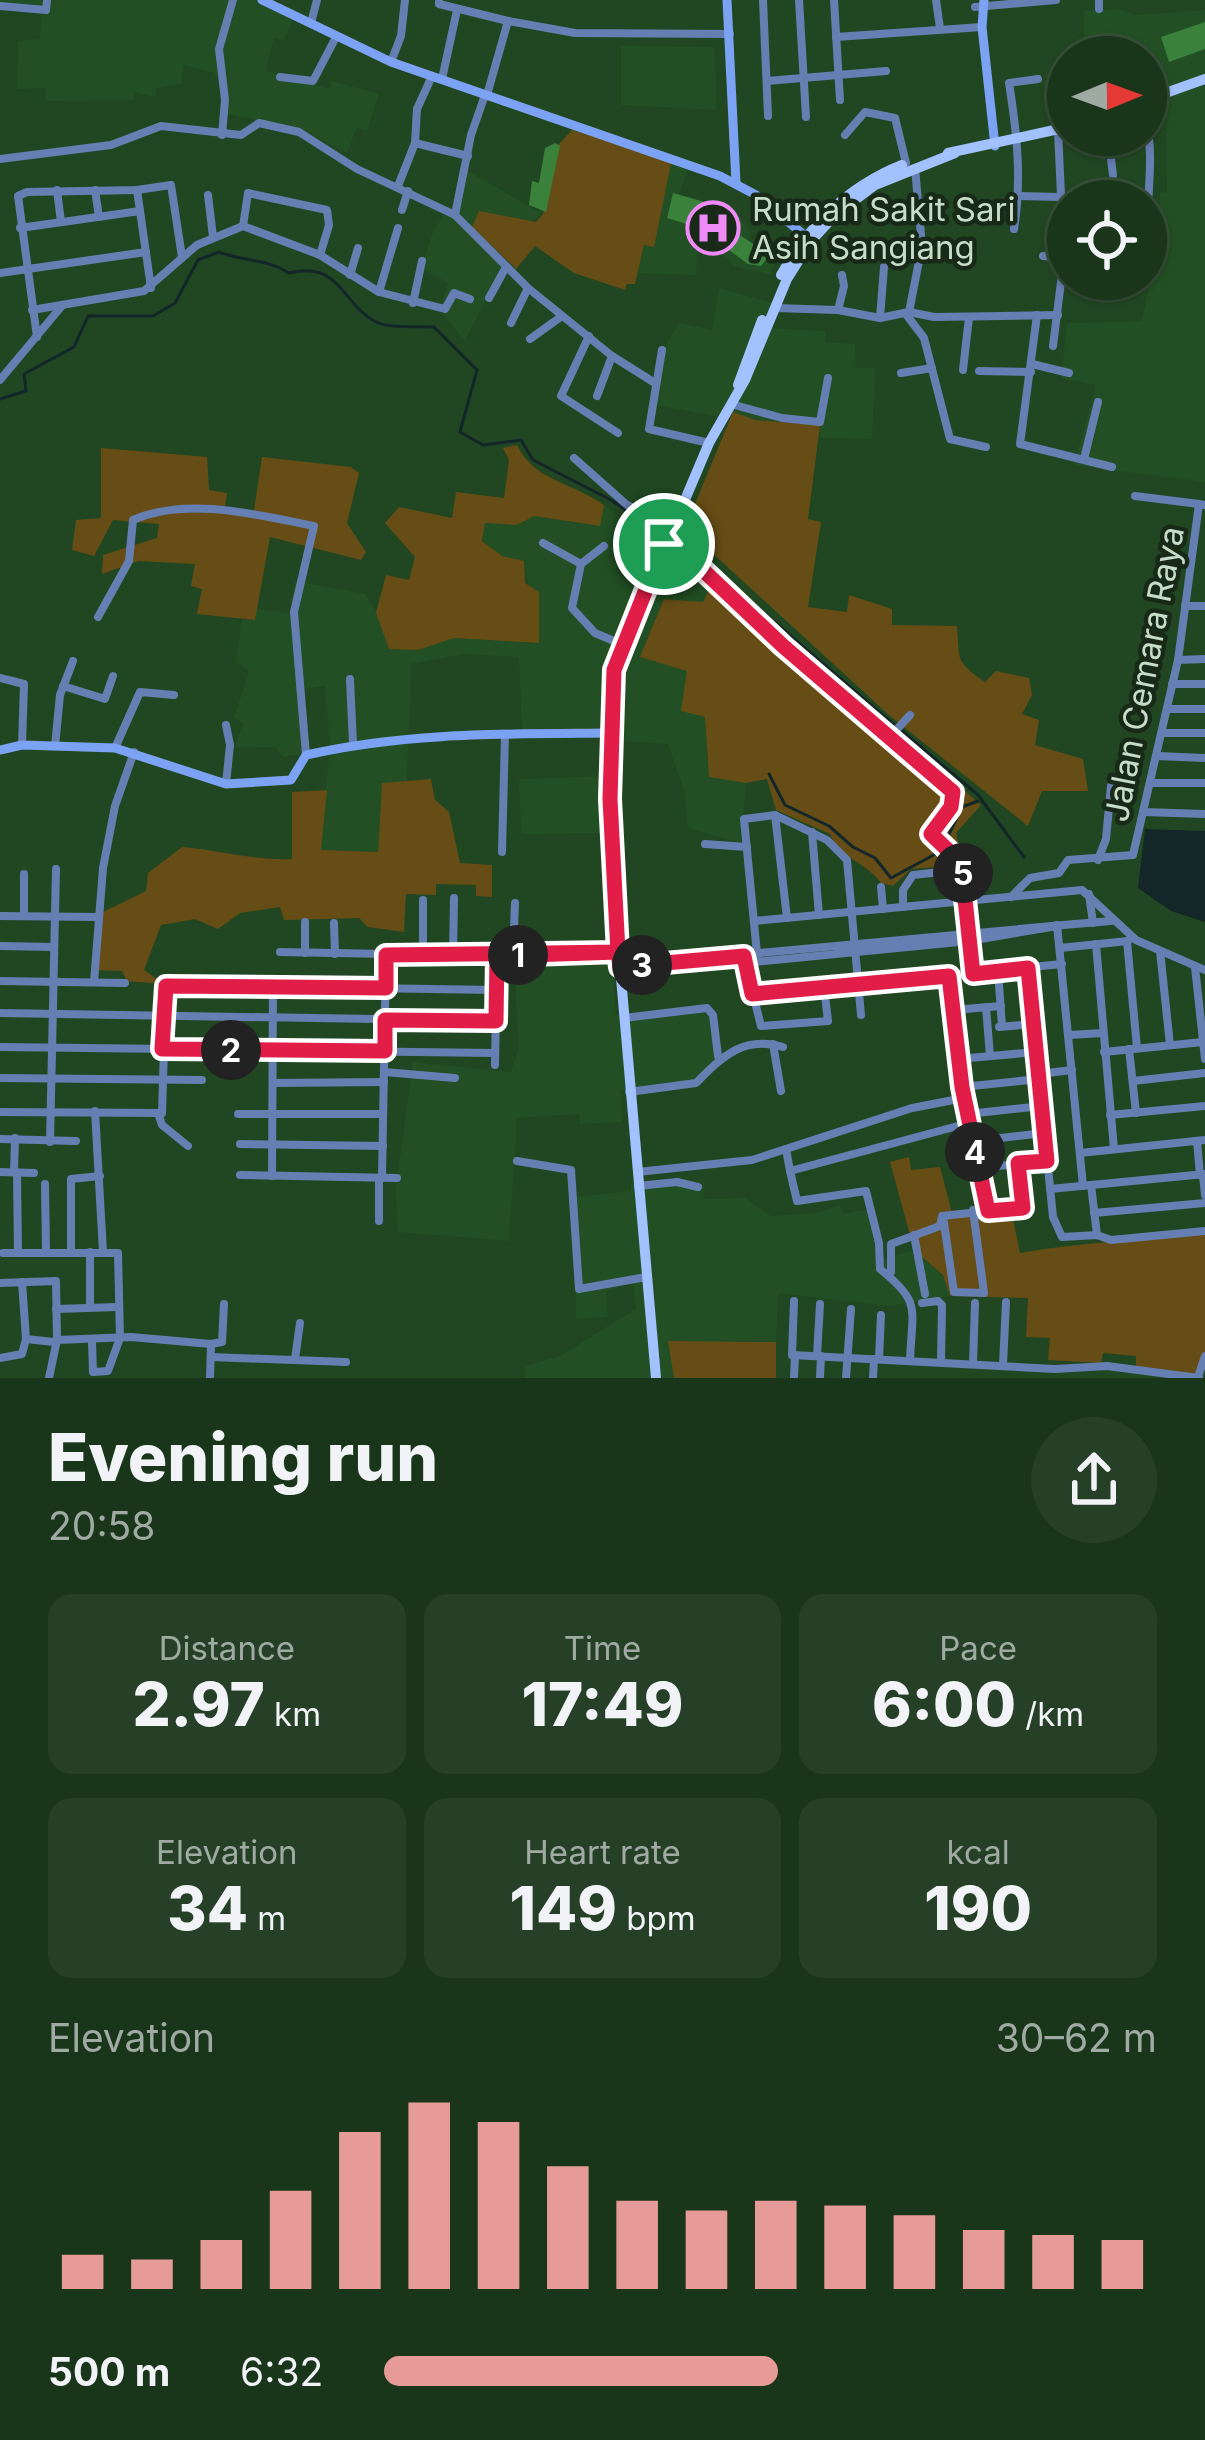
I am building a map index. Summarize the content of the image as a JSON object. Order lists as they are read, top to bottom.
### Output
{
  "streets": {
    "street": ["Jalan Cemara Raya"]
  },
  "places": {
    "hospital": ["Rumah Sakit Sari Asih Sangiang"]
  },
  "north": "right",
  "page": {
    "pins": [
      "5",
      "1",
      "3",
      "2",
      "4"
    ],
    "heading": ["Evening run", "20:58"],
    "stats": [
      ["Distance", "2.97 km"],
      ["Time", "17:49"],
      ["Pace", "6:00 /km"],
      ["Elevation", "34 m"],
      ["Heart rate", "149 bpm"],
      ["kcal", "190"]
    ],
    "chart": ["Elevation", "30–62 m"],
    "list": [
      {
        "name": "500 m",
        "note": "6:32"
      }
    ]
  }
}
